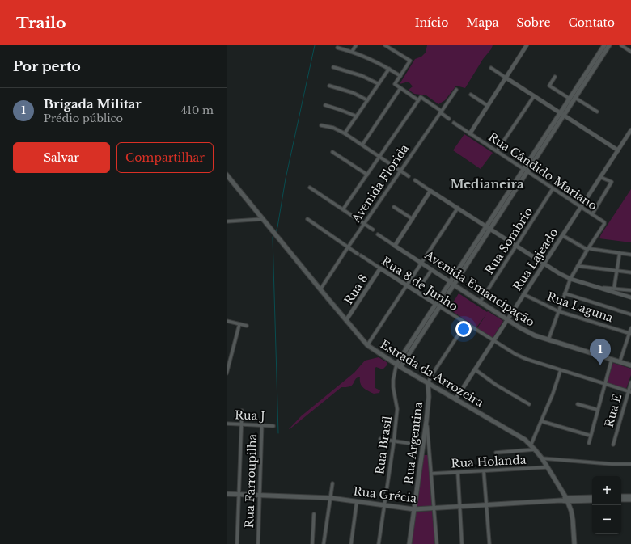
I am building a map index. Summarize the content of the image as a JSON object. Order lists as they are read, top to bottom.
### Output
{
  "streets": {
    "main road": [
      "Avenida Emancipação",
      "Estrada da Arrozeira",
      "Rua Argentina",
      "Rua Grécia"
    ],
    "street": [
      "Rua Cândido Mariano",
      "Avenida Florida",
      "Rua Sombrio",
      "Rua Lajeado",
      "Rua 8 de Junho",
      "Rua 8",
      "Rua Laguna",
      "Rua E",
      "Rua J",
      "Rua Brasil",
      "Rua Holanda",
      "Rua Farroupilha"
    ]
  },
  "crossings": [
    ["Rua Cândido Mariano", "Rua Sombrio"],
    ["Rua Cândido Mariano", "Rua Lajeado"],
    ["Avenida Florida", "Rua 8 de Junho"],
    ["Avenida Florida", "Estrada da Arrozeira"],
    ["Rua Sombrio", "Avenida Emancipação"],
    ["Rua Lajeado", "Rua 8 de Junho"],
    ["Rua Lajeado", "Avenida Emancipação"],
    ["Rua Lajeado", "Rua Laguna"],
    ["Rua Lajeado", "Estrada da Arrozeira"],
    ["Rua 8 de Junho", "Rua 8"],
    ["Rua 8 de Junho", "Rua E"],
    ["Rua 8", "Estrada da Arrozeira"],
    ["Estrada da Arrozeira", "Rua Argentina"],
    ["Estrada da Arrozeira", "Rua Brasil"],
    ["Estrada da Arrozeira", "Rua Holanda"],
    ["Estrada da Arrozeira", "Rua Grécia"],
    ["Rua J", "Rua Farroupilha"],
    ["Rua Argentina", "Rua Grécia"],
    ["Rua Brasil", "Rua Grécia"],
    ["Rua Farroupilha", "Rua Grécia"]
  ],
  "districts": ["Medianeira"],
  "page": {
    "header": "Trailo",
    "nav": [
      "Início",
      "Mapa",
      "Sobre",
      "Contato"
    ],
    "heading": "Por perto",
    "list": [
      {
        "mark": "1",
        "name": "Brigada Militar",
        "note": "Prédio público",
        "value": "410 m"
      }
    ],
    "buttons": ["Salvar", "Compartilhar"],
    "pins": "1",
    "map_buttons": ["+", "−"]
  }
}
